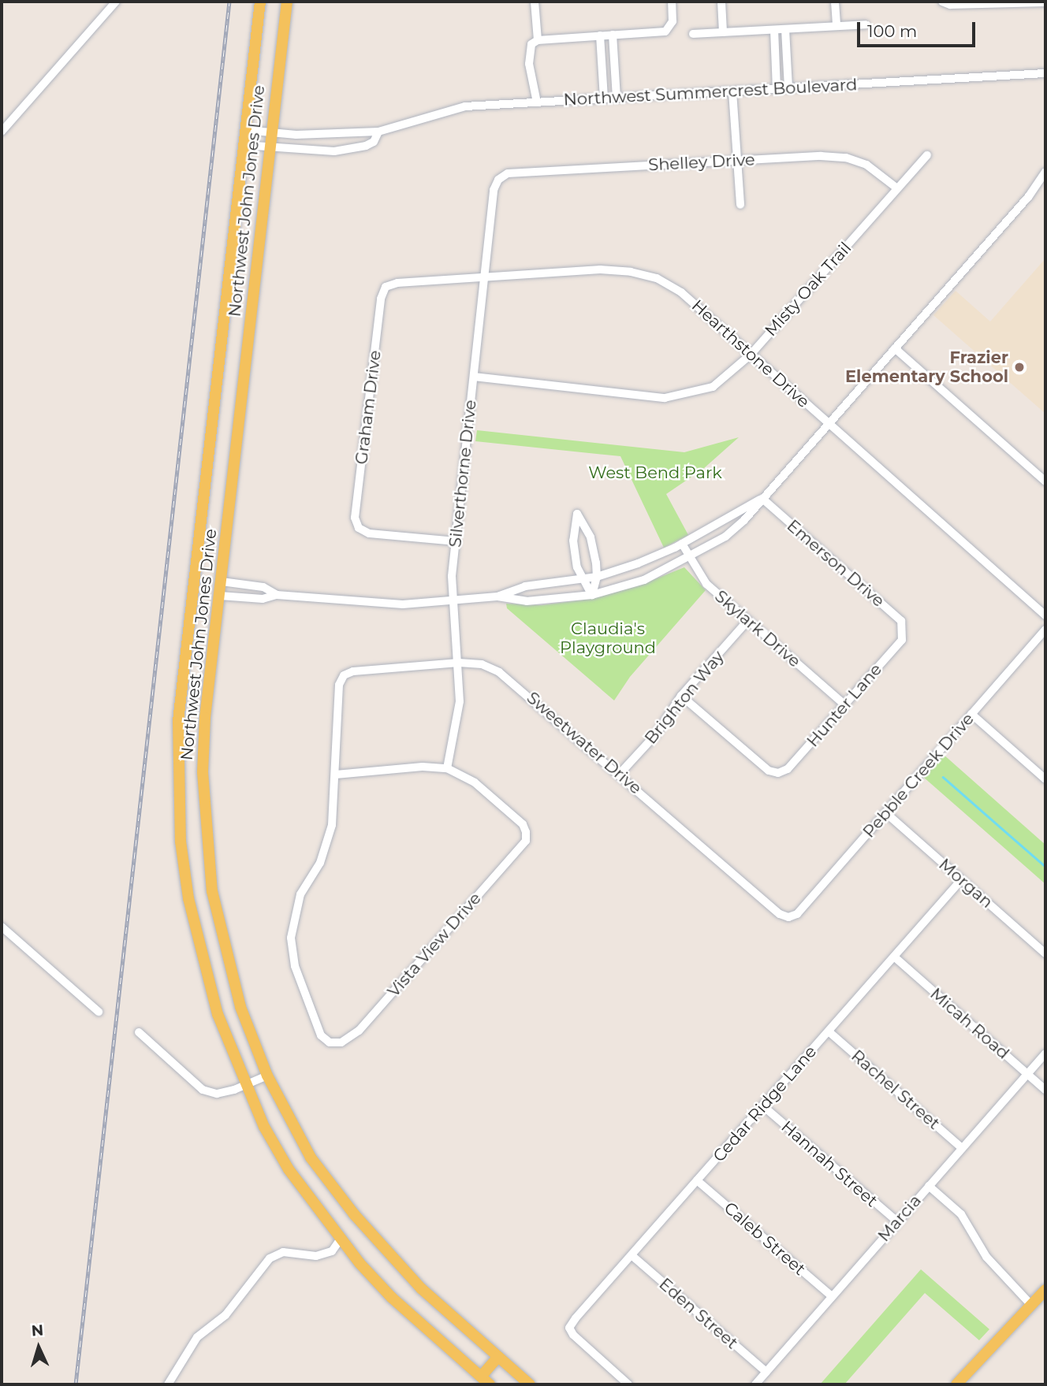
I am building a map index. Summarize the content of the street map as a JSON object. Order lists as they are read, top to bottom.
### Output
{
  "streets": {
    "main road": ["Northwest John Jones Drive"],
    "street": [
      "Northwest Summercrest Boulevard",
      "Shelley Drive",
      "Misty Oak Trail",
      "Hearthstone Drive",
      "Graham Drive",
      "Silverthorne Drive",
      "Emerson Drive",
      "Skylark Drive",
      "Brighton Way",
      "Hunter Lane",
      "Sweetwater Drive",
      "Pebble Creek Drive",
      "Morgan",
      "Vista View Drive",
      "Micah Road",
      "Rachel Street",
      "Cedar Ridge Lane",
      "Hannah Street",
      "Marcia",
      "Caleb Street",
      "Eden Street"
    ]
  },
  "crossings": [
    ["Northwest Summercrest Boulevard", "Northwest John Jones Drive"],
    ["Shelley Drive", "Misty Oak Trail"],
    ["Shelley Drive", "Silverthorne Drive"],
    ["Misty Oak Trail", "Hearthstone Drive"],
    ["Misty Oak Trail", "Silverthorne Drive"],
    ["Hearthstone Drive", "Graham Drive"],
    ["Hearthstone Drive", "Silverthorne Drive"],
    ["Graham Drive", "Silverthorne Drive"],
    ["Silverthorne Drive", "Sweetwater Drive"],
    ["Silverthorne Drive", "Vista View Drive"],
    ["Emerson Drive", "Hunter Lane"],
    ["Skylark Drive", "Brighton Way"],
    ["Skylark Drive", "Hunter Lane"],
    ["Brighton Way", "Hunter Lane"],
    ["Brighton Way", "Sweetwater Drive"],
    ["Sweetwater Drive", "Pebble Creek Drive"],
    ["Sweetwater Drive", "Vista View Drive"],
    ["Pebble Creek Drive", "Morgan"],
    ["Morgan", "Cedar Ridge Lane"],
    ["Micah Road", "Cedar Ridge Lane"],
    ["Micah Road", "Marcia"],
    ["Rachel Street", "Cedar Ridge Lane"],
    ["Rachel Street", "Marcia"],
    ["Cedar Ridge Lane", "Hannah Street"],
    ["Cedar Ridge Lane", "Caleb Street"],
    ["Cedar Ridge Lane", "Eden Street"],
    ["Hannah Street", "Marcia"],
    ["Marcia", "Caleb Street"],
    ["Marcia", "Eden Street"]
  ],
  "parks": ["West Bend Park", "Claudia's Playground"],
  "places": ["Frazier Elementary School"],
  "scale_bar": "100 m",
  "north": "top"
}
